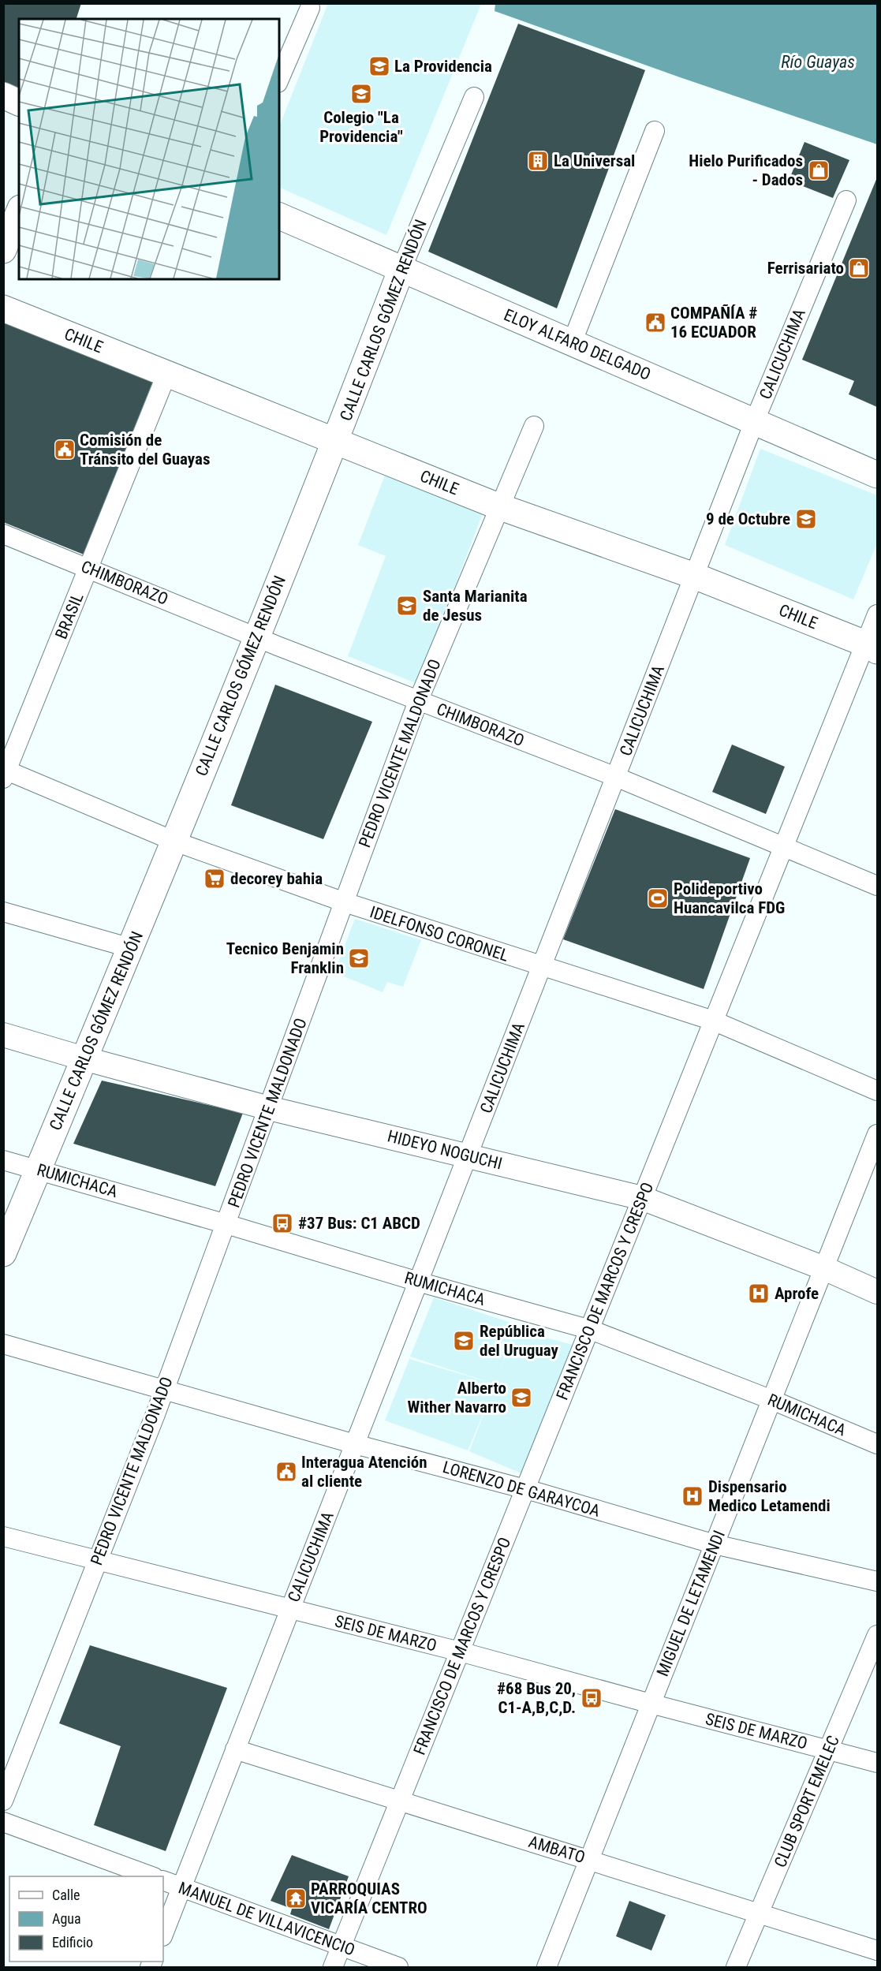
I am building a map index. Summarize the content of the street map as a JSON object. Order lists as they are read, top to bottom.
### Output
{
  "streets": {
    "main road": ["CALLE CARLOS GÓMEZ RENDÓN", "CHILE", "ELOY ALFARO DELGADO"],
    "street": [
      "CALICUCHIMA",
      "CHIMBORAZO",
      "BRASIL",
      "PEDRO VICENTE MALDONADO",
      "IDELFONSO CORONEL",
      "HIDEYO NOGUCHI",
      "RUMICHACA",
      "FRANCISCO DE MARCOS Y CRESPO",
      "LORENZO DE GARAYCOA",
      "MIGUEL DE LETAMENDI",
      "SEIS DE MARZO",
      "CLUB SPORT EMELEC",
      "AMBATO",
      "MANUEL DE VILLAVICENCIO"
    ]
  },
  "crossings": [
    ["CALLE CARLOS GÓMEZ RENDÓN", "CHILE"],
    ["CALLE CARLOS GÓMEZ RENDÓN", "ELOY ALFARO DELGADO"],
    ["CALLE CARLOS GÓMEZ RENDÓN", "CHIMBORAZO"],
    ["CALLE CARLOS GÓMEZ RENDÓN", "IDELFONSO CORONEL"],
    ["CALLE CARLOS GÓMEZ RENDÓN", "HIDEYO NOGUCHI"],
    ["CALLE CARLOS GÓMEZ RENDÓN", "RUMICHACA"],
    ["CHILE", "CALICUCHIMA"],
    ["CHILE", "BRASIL"],
    ["CHILE", "PEDRO VICENTE MALDONADO"],
    ["CHILE", "FRANCISCO DE MARCOS Y CRESPO"],
    ["ELOY ALFARO DELGADO", "CALICUCHIMA"],
    ["CALICUCHIMA", "CHIMBORAZO"],
    ["CALICUCHIMA", "IDELFONSO CORONEL"],
    ["CALICUCHIMA", "HIDEYO NOGUCHI"],
    ["CALICUCHIMA", "RUMICHACA"],
    ["CALICUCHIMA", "LORENZO DE GARAYCOA"],
    ["CALICUCHIMA", "SEIS DE MARZO"],
    ["CALICUCHIMA", "AMBATO"],
    ["CALICUCHIMA", "MANUEL DE VILLAVICENCIO"],
    ["CHIMBORAZO", "BRASIL"],
    ["CHIMBORAZO", "PEDRO VICENTE MALDONADO"],
    ["CHIMBORAZO", "FRANCISCO DE MARCOS Y CRESPO"],
    ["BRASIL", "IDELFONSO CORONEL"],
    ["PEDRO VICENTE MALDONADO", "IDELFONSO CORONEL"],
    ["PEDRO VICENTE MALDONADO", "HIDEYO NOGUCHI"],
    ["PEDRO VICENTE MALDONADO", "RUMICHACA"],
    ["PEDRO VICENTE MALDONADO", "LORENZO DE GARAYCOA"],
    ["PEDRO VICENTE MALDONADO", "SEIS DE MARZO"],
    ["IDELFONSO CORONEL", "FRANCISCO DE MARCOS Y CRESPO"],
    ["HIDEYO NOGUCHI", "FRANCISCO DE MARCOS Y CRESPO"],
    ["HIDEYO NOGUCHI", "MIGUEL DE LETAMENDI"],
    ["RUMICHACA", "FRANCISCO DE MARCOS Y CRESPO"],
    ["RUMICHACA", "MIGUEL DE LETAMENDI"],
    ["FRANCISCO DE MARCOS Y CRESPO", "LORENZO DE GARAYCOA"],
    ["FRANCISCO DE MARCOS Y CRESPO", "SEIS DE MARZO"],
    ["FRANCISCO DE MARCOS Y CRESPO", "AMBATO"],
    ["FRANCISCO DE MARCOS Y CRESPO", "MANUEL DE VILLAVICENCIO"],
    ["LORENZO DE GARAYCOA", "MIGUEL DE LETAMENDI"],
    ["MIGUEL DE LETAMENDI", "SEIS DE MARZO"],
    ["MIGUEL DE LETAMENDI", "AMBATO"],
    ["SEIS DE MARZO", "CLUB SPORT EMELEC"],
    ["CLUB SPORT EMELEC", "AMBATO"]
  ],
  "water": ["Río Guayas"],
  "places": {
    "school or university": [
      "La Providencia",
      "Colegio \"La Providencia\"",
      "9 de Octubre",
      "Santa Marianita de Jesus",
      "Tecnico Benjamin Franklin",
      "República del Uruguay",
      "Alberto Wither Navarro"
    ],
    "building": ["La Universal"],
    "shop": ["Hielo Purificados - Dados", "Ferrisariato"],
    "public building": ["COMPAÑÍA # 16 ECUADOR", "Comisión de Tránsito del Guayas", "Interagua Atención al cliente"],
    "supermarket": ["decorey bahia"],
    "sports": ["Polideportivo Huancavilca FDG"],
    "bus stop": ["#37 Bus: C1 ABCD", "#68 Bus 20, C1-A,B,C,D."],
    "hospital": ["Aprofe", "Dispensario Medico Letamendi"],
    "temple": ["PARROQUIAS VICARÍA CENTRO"]
  },
  "legend": ["Calle", "Agua", "Edificio"]
}
